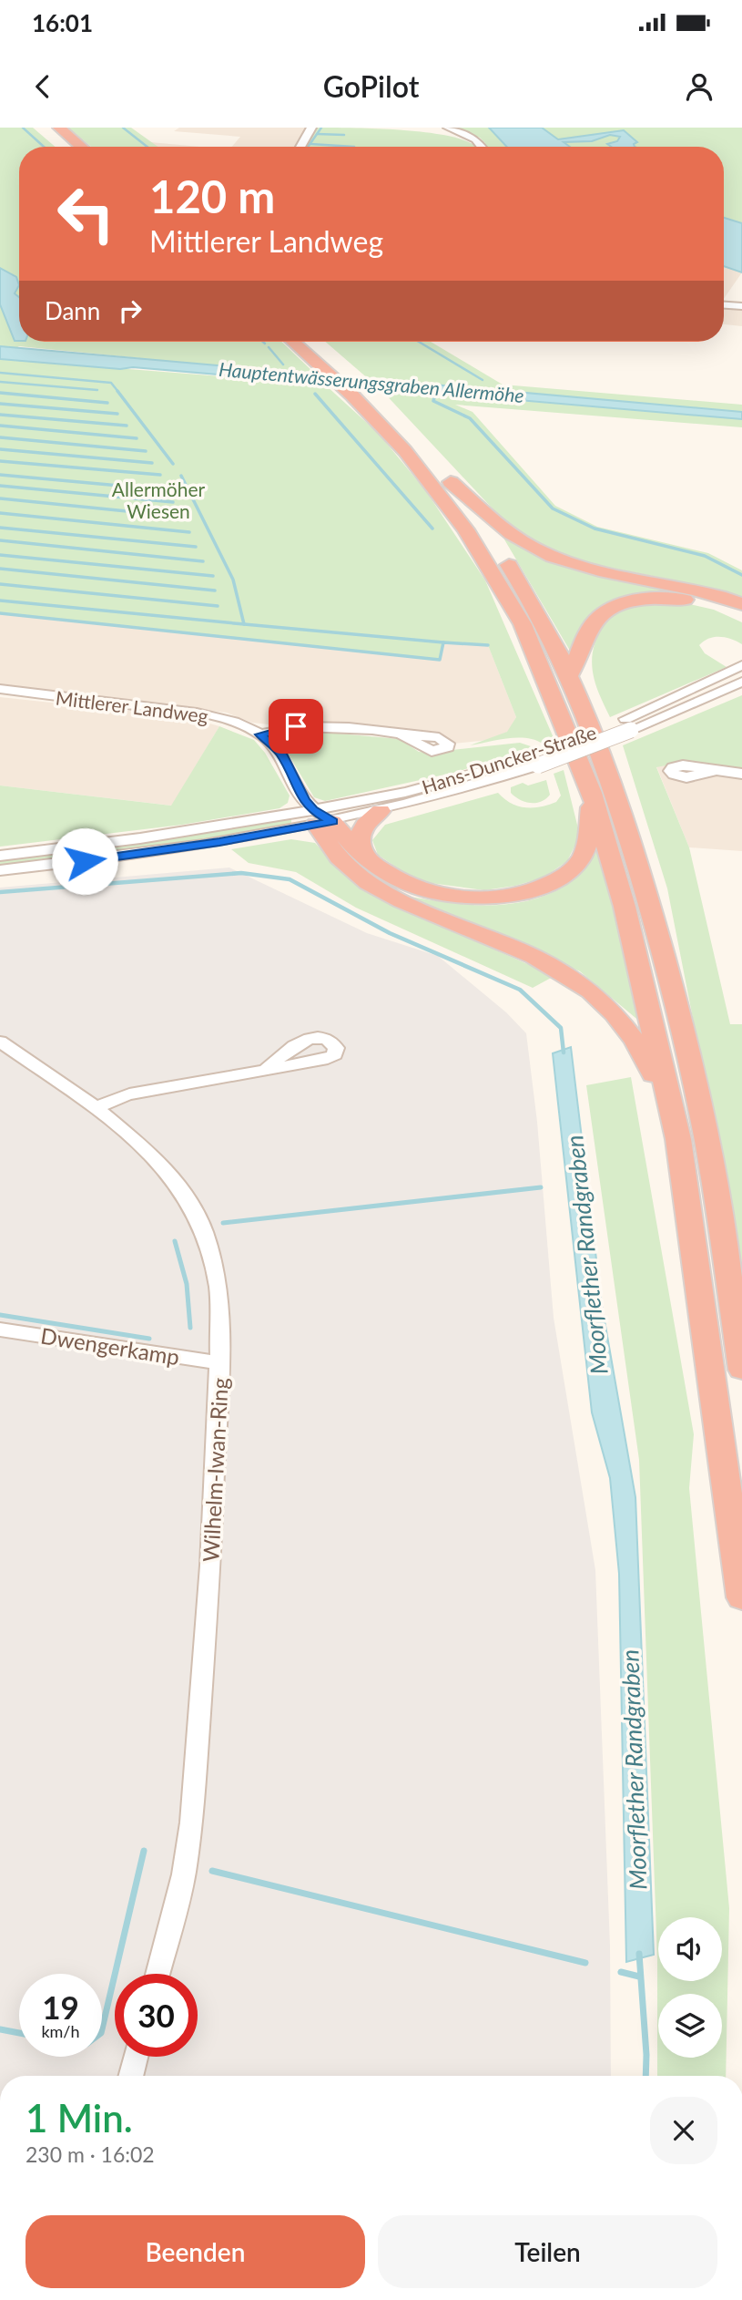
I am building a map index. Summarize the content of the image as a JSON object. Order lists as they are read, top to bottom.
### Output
{
  "streets": {
    "street": [
      "Mittlerer Landweg",
      "Hans-Duncker-Straße",
      "Dwengerkamp",
      "Wilhelm-Iwan-Ring"
    ]
  },
  "crossings": [
    ["Mittlerer Landweg", "Hans-Duncker-Straße"],
    ["Dwengerkamp", "Wilhelm-Iwan-Ring"]
  ],
  "water": ["Hauptentwässerungsgraben Allermöhe", "Moorflether Randgraben"],
  "parks": ["Allermöher Wiesen"],
  "page": {
    "status": "16:01",
    "header": "GoPilot",
    "turn": ["120 m", "Mittlerer Landweg"],
    "then": "Dann",
    "speed": "19 km/h",
    "limit": "30",
    "heading": ["1 Min.", "230 m · 16:02"],
    "buttons": ["Beenden", "Teilen"]
  }
}
